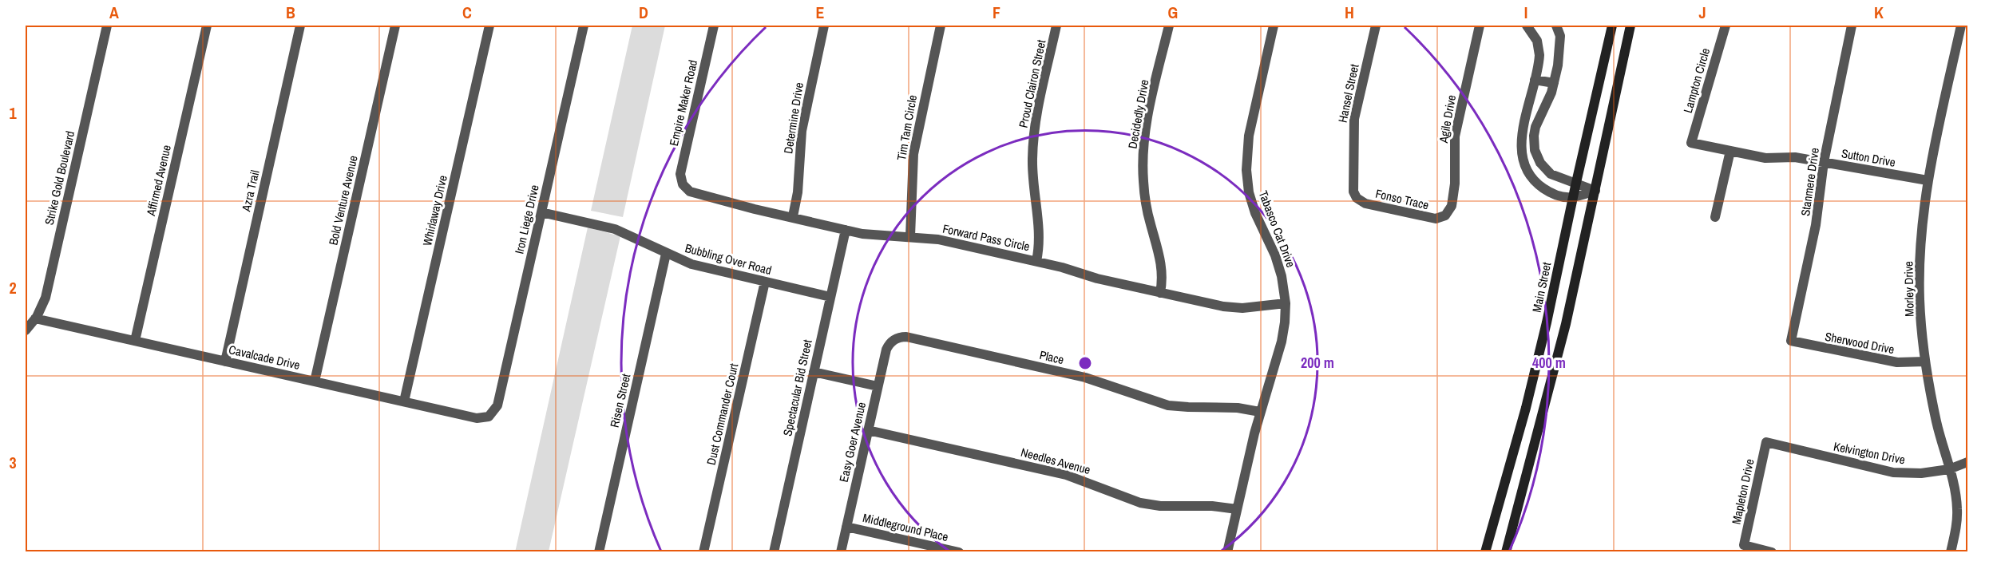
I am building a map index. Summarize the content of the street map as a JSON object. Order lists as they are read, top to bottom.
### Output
{
  "streets": {
    "main road": ["Main Street"],
    "street": [
      "Lampton Circle",
      "Proud Clairon Street",
      "Hansel Street",
      "Empire Maker Road",
      "Decidedly Drive",
      "Determine Drive",
      "Agile Drive",
      "Tim Tam Circle",
      "Sutton Drive",
      "Strike Gold Boulevard",
      "Affirmed Avenue",
      "Stanmere Drive",
      "Azra Trail",
      "Fonso Trace",
      "Bold Venture Avenue",
      "Whirlaway Drive",
      "Iron Liege Drive",
      "Tabasco Cat Drive",
      "Forward Pass Circle",
      "Bubbling Over Road",
      "Morley Drive",
      "Sherwood Drive",
      "Cavalcade Drive",
      "Place",
      "Spectacular Bid Street",
      "Risen Street",
      "Dust Commander Court",
      "Easy Goer Avenue",
      "Kelvington Drive",
      "Needles Avenue",
      "Mapleton Drive",
      "Middleground Place"
    ]
  },
  "crossings": [
    ["Lampton Circle", "Sutton Drive"],
    ["Proud Clairon Street", "Forward Pass Circle"],
    ["Hansel Street", "Fonso Trace"],
    ["Empire Maker Road", "Forward Pass Circle"],
    ["Decidedly Drive", "Forward Pass Circle"],
    ["Determine Drive", "Forward Pass Circle"],
    ["Agile Drive", "Fonso Trace"],
    ["Tim Tam Circle", "Forward Pass Circle"],
    ["Sutton Drive", "Stanmere Drive"],
    ["Sutton Drive", "Morley Drive"],
    ["Strike Gold Boulevard", "Cavalcade Drive"],
    ["Affirmed Avenue", "Cavalcade Drive"],
    ["Stanmere Drive", "Sherwood Drive"],
    ["Azra Trail", "Cavalcade Drive"],
    ["Bold Venture Avenue", "Cavalcade Drive"],
    ["Whirlaway Drive", "Cavalcade Drive"],
    ["Iron Liege Drive", "Bubbling Over Road"],
    ["Iron Liege Drive", "Cavalcade Drive"],
    ["Tabasco Cat Drive", "Forward Pass Circle"],
    ["Tabasco Cat Drive", "Place"],
    ["Tabasco Cat Drive", "Needles Avenue"],
    ["Forward Pass Circle", "Spectacular Bid Street"],
    ["Bubbling Over Road", "Spectacular Bid Street"],
    ["Bubbling Over Road", "Risen Street"],
    ["Bubbling Over Road", "Dust Commander Court"],
    ["Morley Drive", "Sherwood Drive"],
    ["Morley Drive", "Kelvington Drive"],
    ["Place", "Easy Goer Avenue"],
    ["Easy Goer Avenue", "Needles Avenue"],
    ["Easy Goer Avenue", "Middleground Place"],
    ["Kelvington Drive", "Mapleton Drive"]
  ],
  "grid": {
    "columns": [
      "A",
      "B",
      "C",
      "D",
      "E",
      "F",
      "G",
      "H",
      "I",
      "J",
      "K"
    ],
    "rows": ["1", "2", "3"]
  },
  "rings": ["200 m", "400 m"]
}
